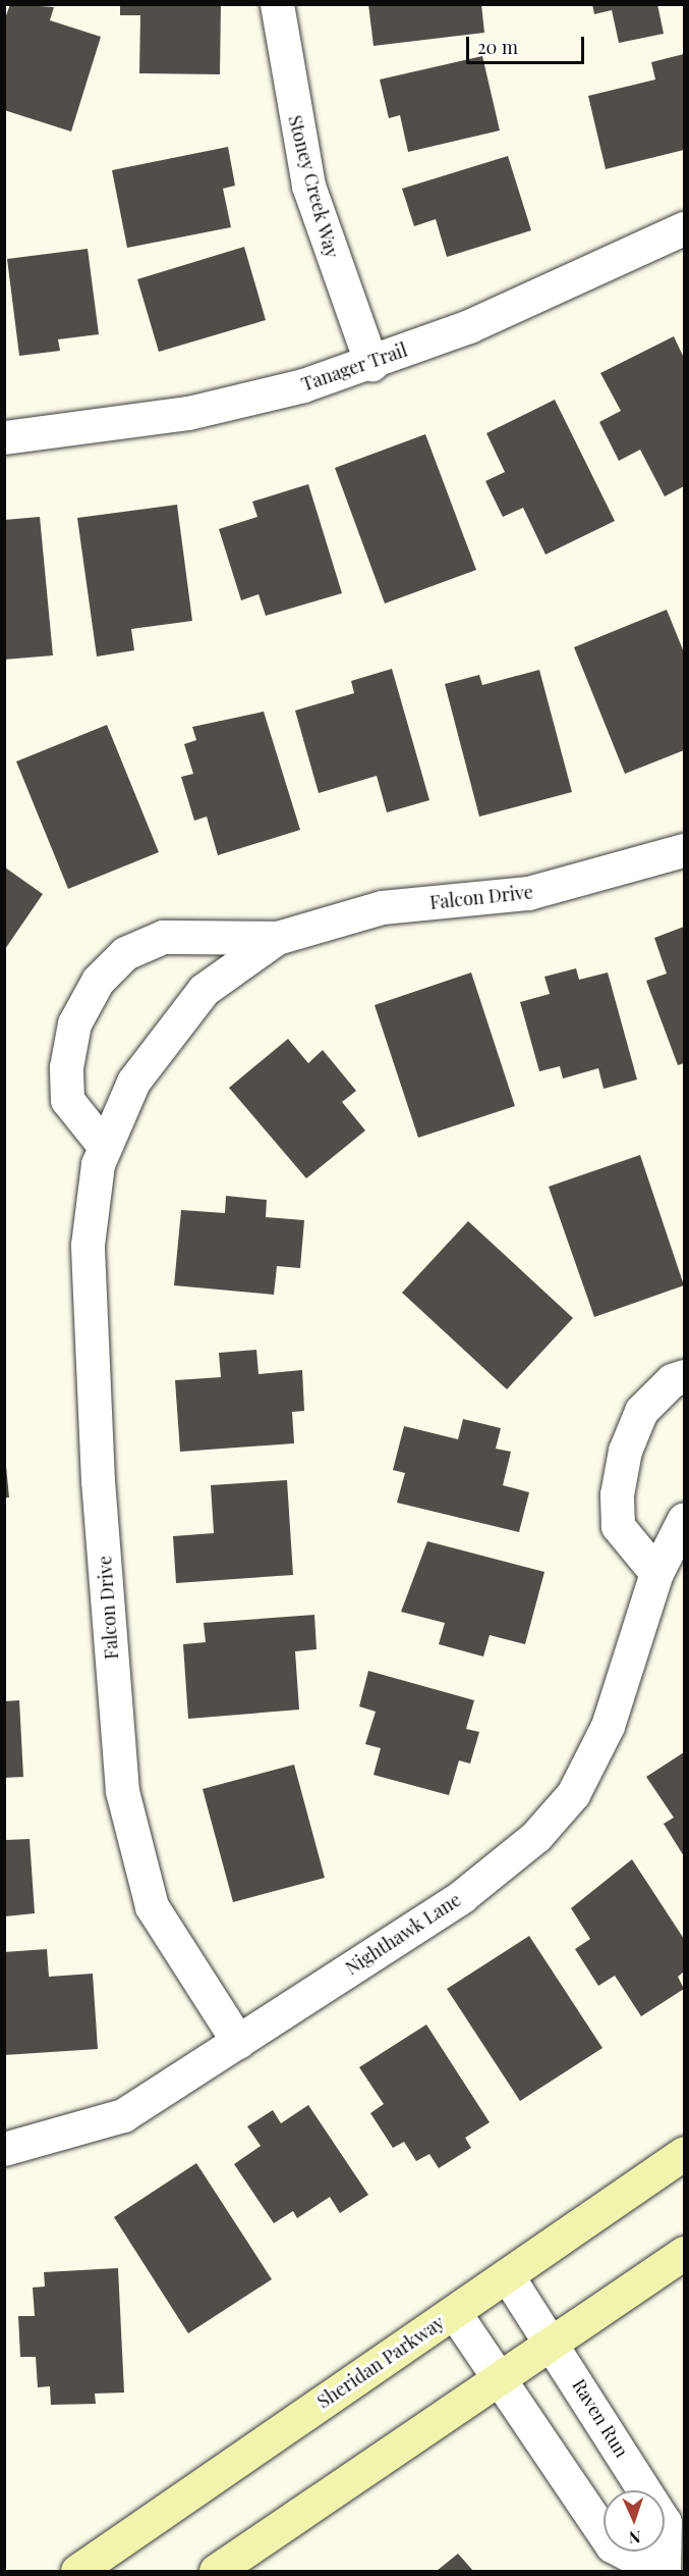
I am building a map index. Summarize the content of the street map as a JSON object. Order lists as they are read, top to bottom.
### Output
{
  "streets": {
    "main road": ["Sheridan Parkway"],
    "street": [
      "Stoney Creek Way",
      "Tanager Trail",
      "Falcon Drive",
      "Nighthawk Lane",
      "Raven Run"
    ]
  },
  "crossings": [
    ["Stoney Creek Way", "Tanager Trail"],
    ["Falcon Drive", "Nighthawk Lane"],
    ["Sheridan Parkway", "Raven Run"]
  ],
  "scale_bar": "20 m",
  "north": "bottom"
}
